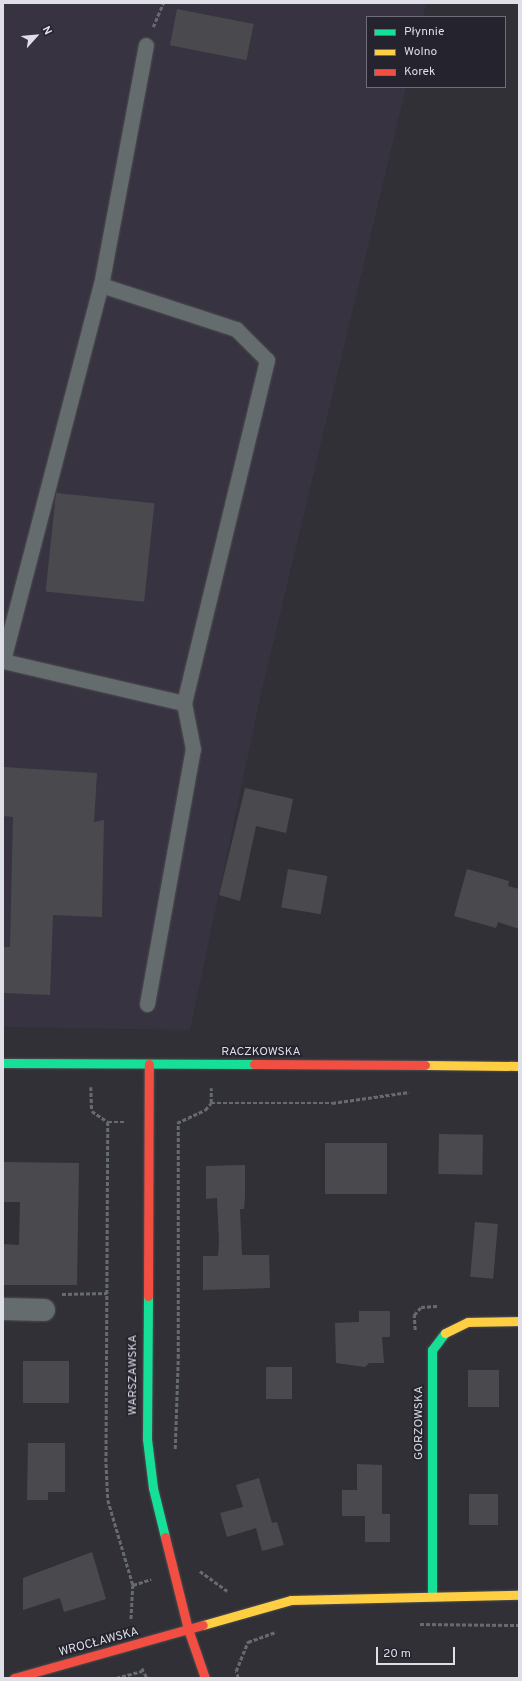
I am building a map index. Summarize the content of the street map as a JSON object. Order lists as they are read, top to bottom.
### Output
{
  "streets": {
    "street": [
      "RACZKOWSKA",
      "WARSZAWSKA",
      "GORZOWSKA",
      "WROCŁAWSKA"
    ]
  },
  "crossings": [
    ["RACZKOWSKA", "WARSZAWSKA"],
    ["WARSZAWSKA", "WROCŁAWSKA"]
  ],
  "legend": ["Płynnie", "Wolno", "Korek"],
  "scale_bar": "20 m",
  "north": "top right"
}
